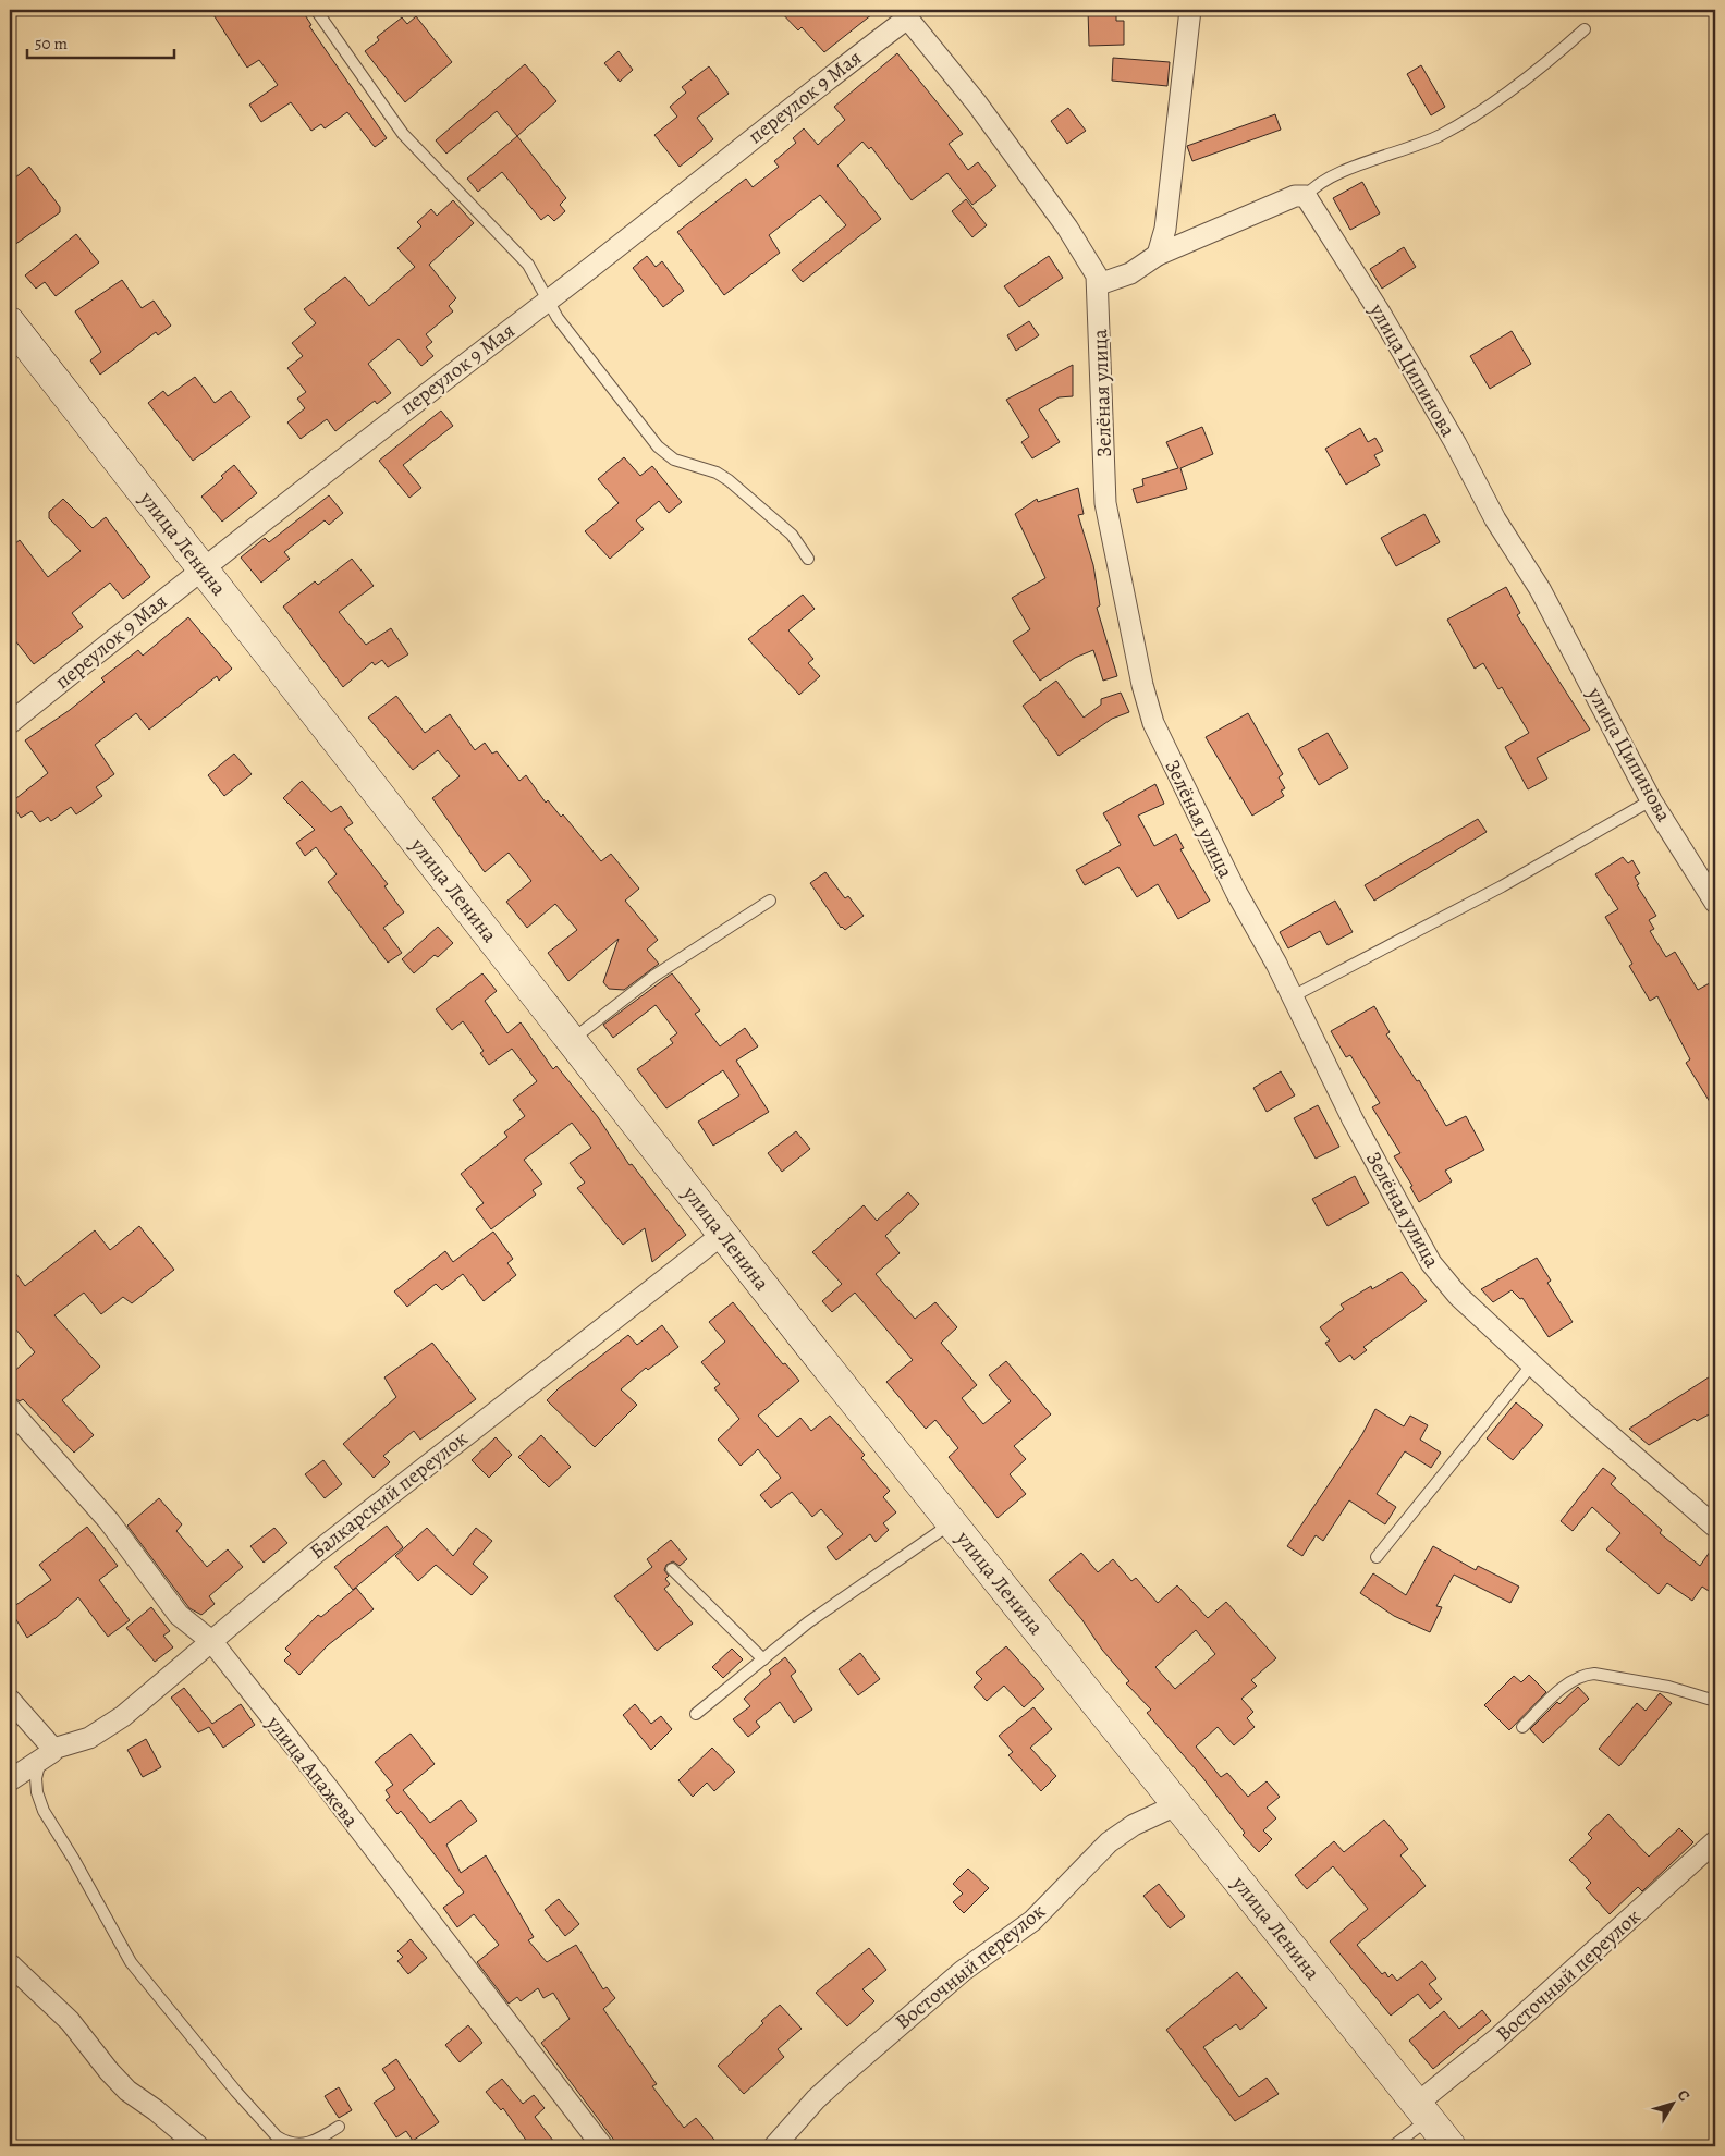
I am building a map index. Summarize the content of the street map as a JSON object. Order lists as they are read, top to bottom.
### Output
{
  "streets": {
    "street": [
      "переулок 9 Мая",
      "улица Ципинова",
      "Зелёная улица",
      "улица Ленина",
      "Балкарский переулок",
      "улица Апажева",
      "Восточный переулок"
    ]
  },
  "crossings": [
    ["переулок 9 Мая", "Зелёная улица"],
    ["переулок 9 Мая", "улица Ленина"],
    ["улица Ленина", "Балкарский переулок"],
    ["улица Ленина", "Восточный переулок"],
    ["Балкарский переулок", "улица Апажева"]
  ],
  "scale_bar": "50 m",
  "north": "top right"
}
